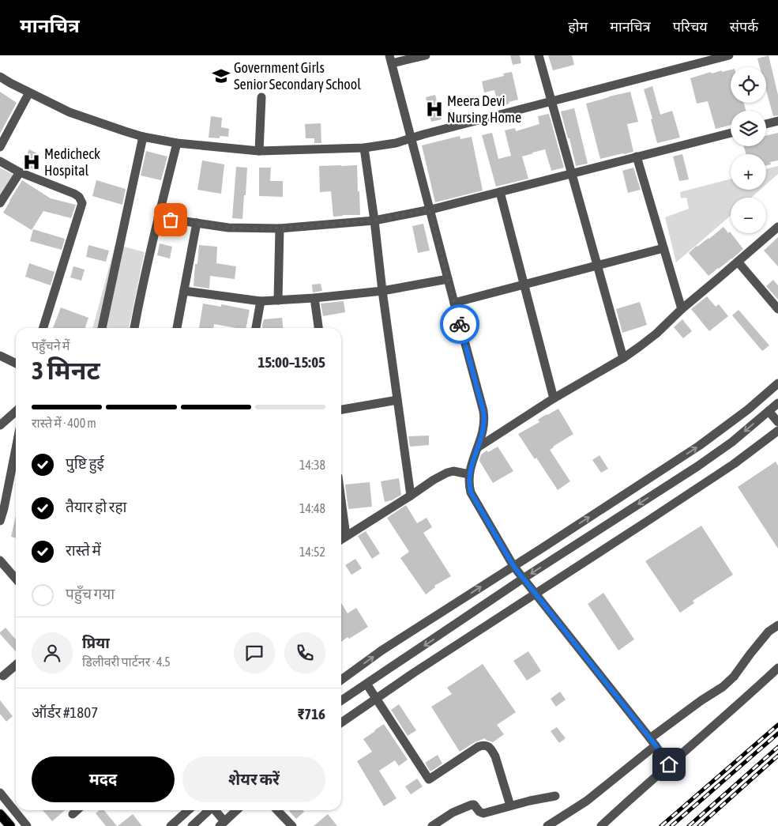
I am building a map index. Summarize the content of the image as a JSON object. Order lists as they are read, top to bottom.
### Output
{
  "places": {
    "school or university": ["Government Girls Senior Secondary School"],
    "hospital": ["Meera Devi Nursing Home", "Medicheck Hospital"]
  },
  "page": {
    "header": "मानचित्र",
    "nav": [
      "होम",
      "मानचित्र",
      "परिचय",
      "संपर्क"
    ],
    "map_buttons": ["+", "−"],
    "heading": ["3 मिनट", "पहुँचने में", "15:00–15:05"],
    "panel": [
      "प्रिया",
      "डिलीवरी पार्टनर · 4.5",
      "ऑर्डर #1807",
      "₹716"
    ],
    "bar": "रास्ते में · 400 m",
    "list": [
      ["पुष्टि हुई", "14:38"],
      ["तैयार हो रहा", "14:48"],
      ["रास्ते में", "14:52"],
      "पहुँच गया"
    ],
    "buttons": ["मदद", "शेयर करें"]
  }
}
